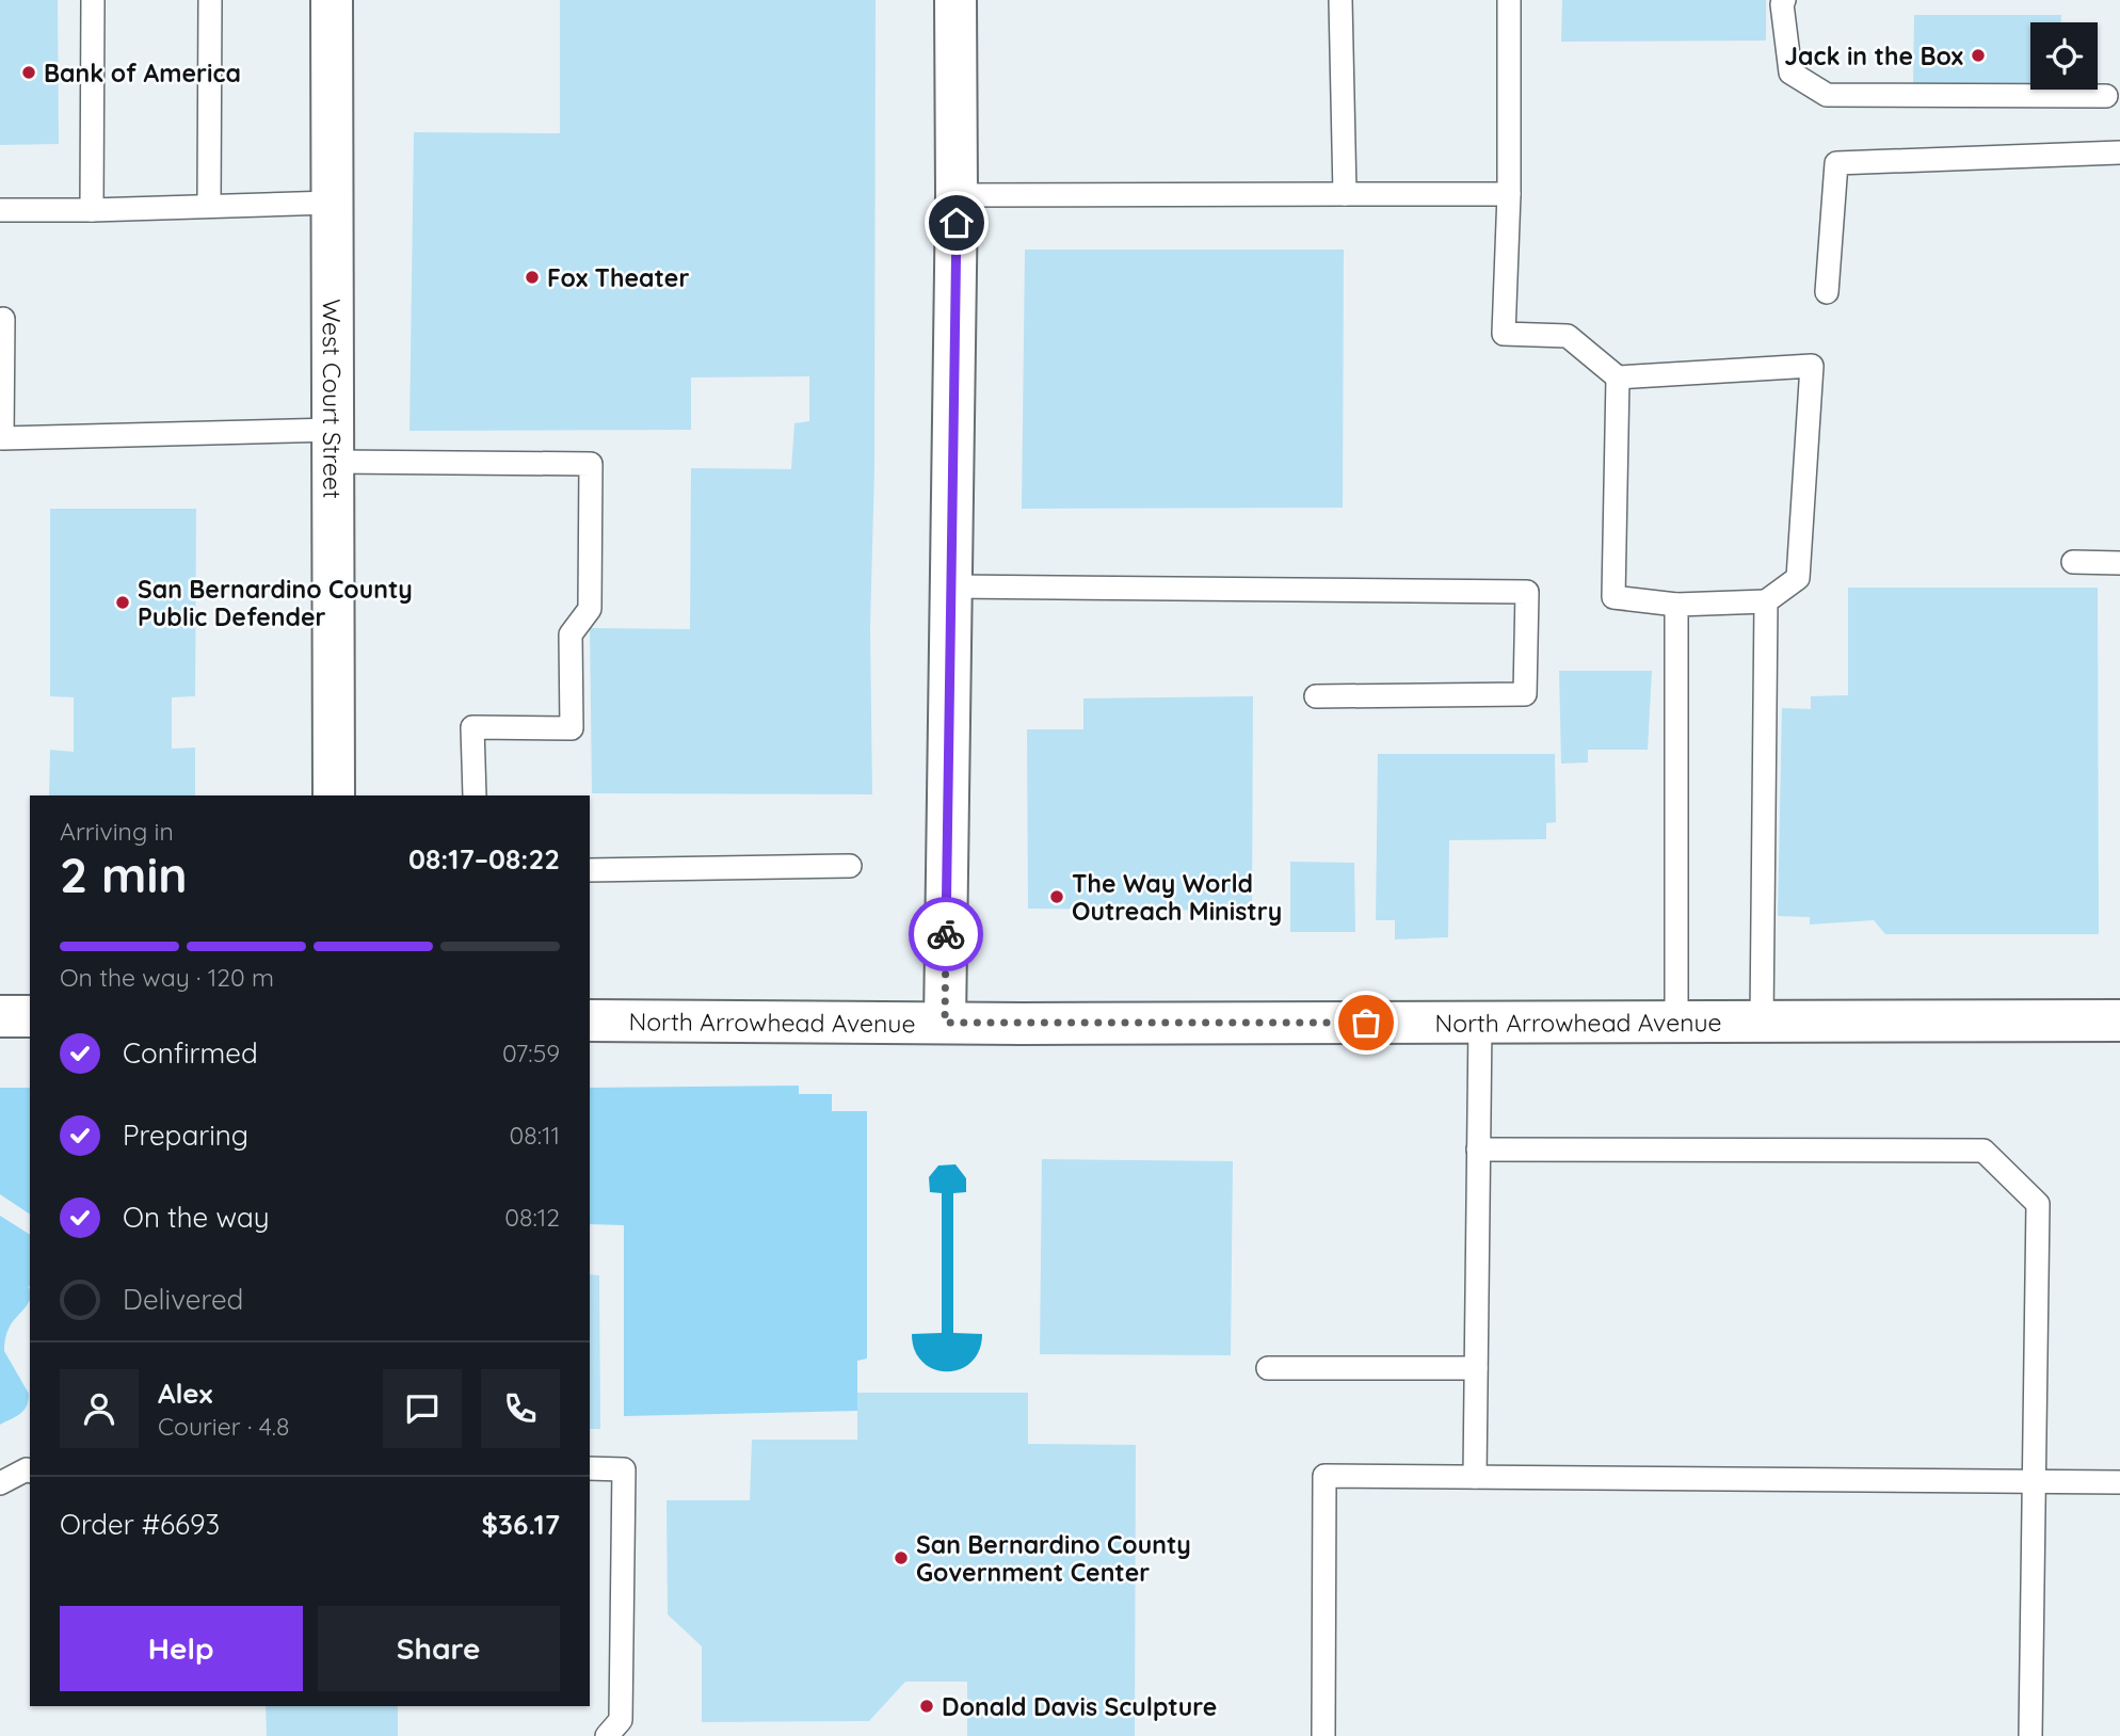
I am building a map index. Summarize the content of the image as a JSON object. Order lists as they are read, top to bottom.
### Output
{
  "streets": {
    "main road": ["West Court Street", "North Arrowhead Avenue"]
  },
  "places": [
    "Jack in the Box",
    "Bank of America",
    "Fox Theater",
    "San Bernardino County Public Defender",
    "The Way World Outreach Ministry",
    "San Bernardino County Government Center",
    "Donald Davis Sculpture"
  ],
  "page": {
    "heading": ["2 min", "Arriving in", "08:17–08:22"],
    "panel": [
      "Alex",
      "Courier · 4.8",
      "Order #6693",
      "$36.17"
    ],
    "bar": "On the way · 120 m",
    "list": [
      ["Confirmed", "07:59"],
      ["Preparing", "08:11"],
      ["On the way", "08:12"],
      "Delivered"
    ],
    "buttons": ["Help", "Share"]
  }
}
